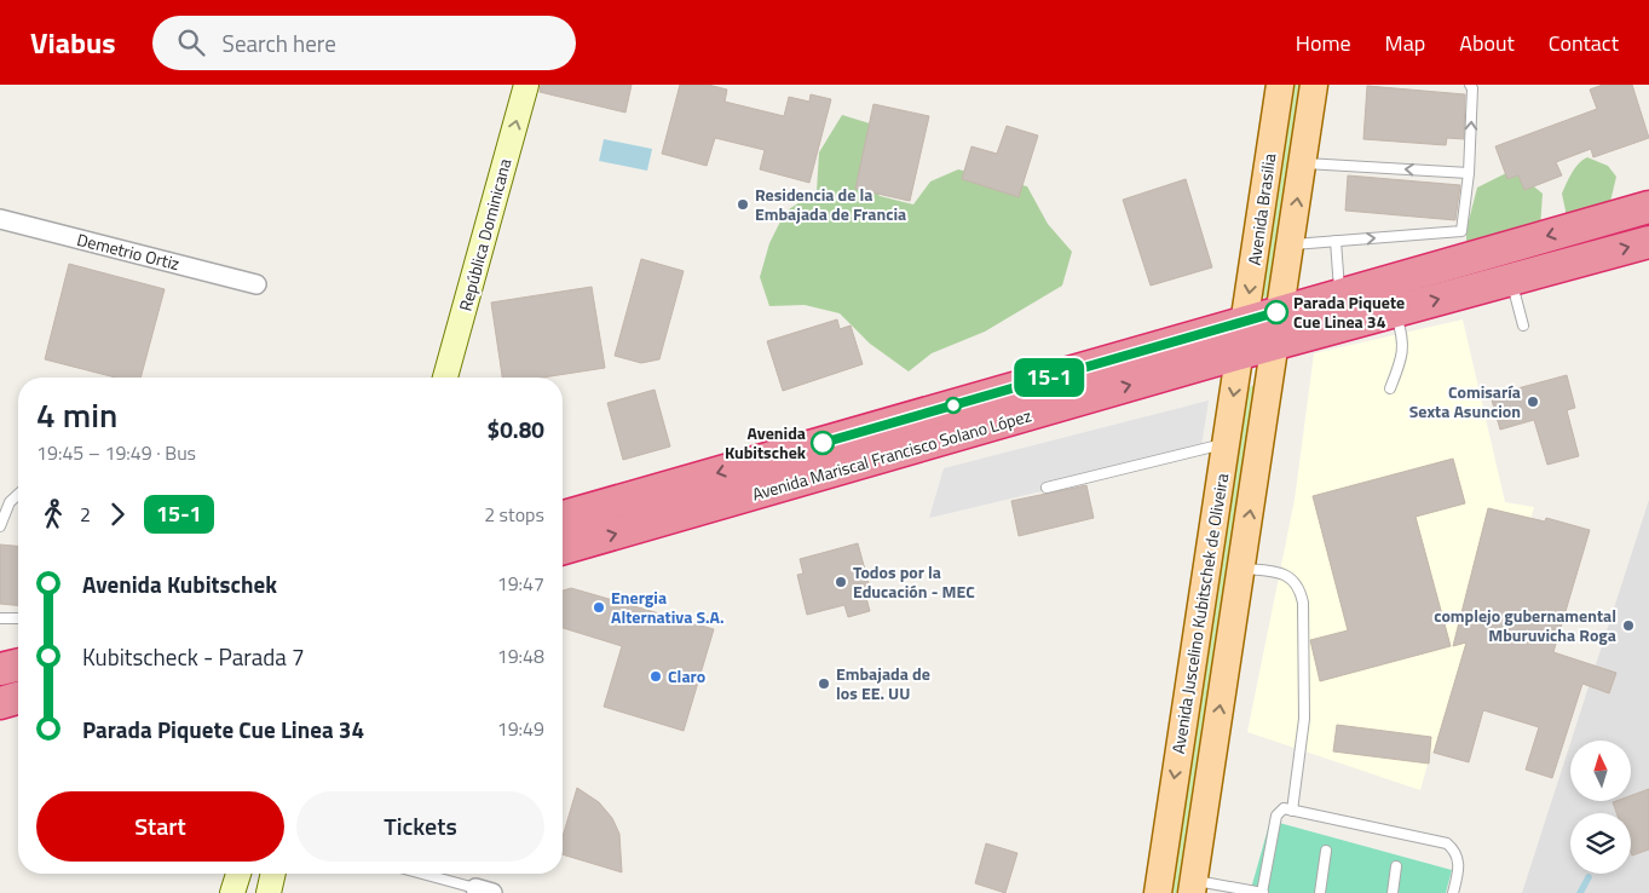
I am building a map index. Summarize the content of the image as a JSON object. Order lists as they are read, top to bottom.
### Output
{
  "streets": {
    "highway": ["Avenida Mariscal Francisco Solano López"],
    "main road": ["Avenida Brasilia", "Avenida Juscelino Kubitschek de Oliveira"],
    "street": ["República Dominicana", "Demetrio Ortiz"]
  },
  "crossings": [
    ["Avenida Brasilia", "Avenida Mariscal Francisco Solano López"],
    ["Avenida Brasilia", "Avenida Juscelino Kubitschek de Oliveira"],
    ["Avenida Mariscal Francisco Solano López", "Avenida Juscelino Kubitschek de Oliveira"]
  ],
  "one_way": ["República Dominicana"],
  "places": [
    "Residencia de la Embajada de Francia",
    "Parada Piquete Cue Linea 34",
    "Comisaría Sexta Asuncion",
    "Avenida Kubitschek",
    "Todos por la Educación - MEC",
    "Energia Alternativa S.A.",
    "complejo gubernamental Mburuvicha Roga",
    "Claro",
    "Embajada de los EE. UU"
  ],
  "lines": ["bus line 15-1"],
  "north": "top",
  "page": {
    "header": "Viabus",
    "search": "Search here",
    "nav": [
      "Home",
      "Map",
      "About",
      "Contact"
    ],
    "on_map": "15-1",
    "heading": ["4 min", "19:45 – 19:49 · Bus", "$0.80"],
    "legs": ["2", "15-1", "2 stops"],
    "list": [
      {
        "name": "Avenida Kubitschek",
        "value": "19:47"
      },
      {
        "name": "Kubitscheck - Parada 7",
        "value": "19:48"
      },
      {
        "name": "Parada Piquete Cue Linea 34",
        "value": "19:49"
      }
    ],
    "buttons": ["Start", "Tickets"]
  }
}
